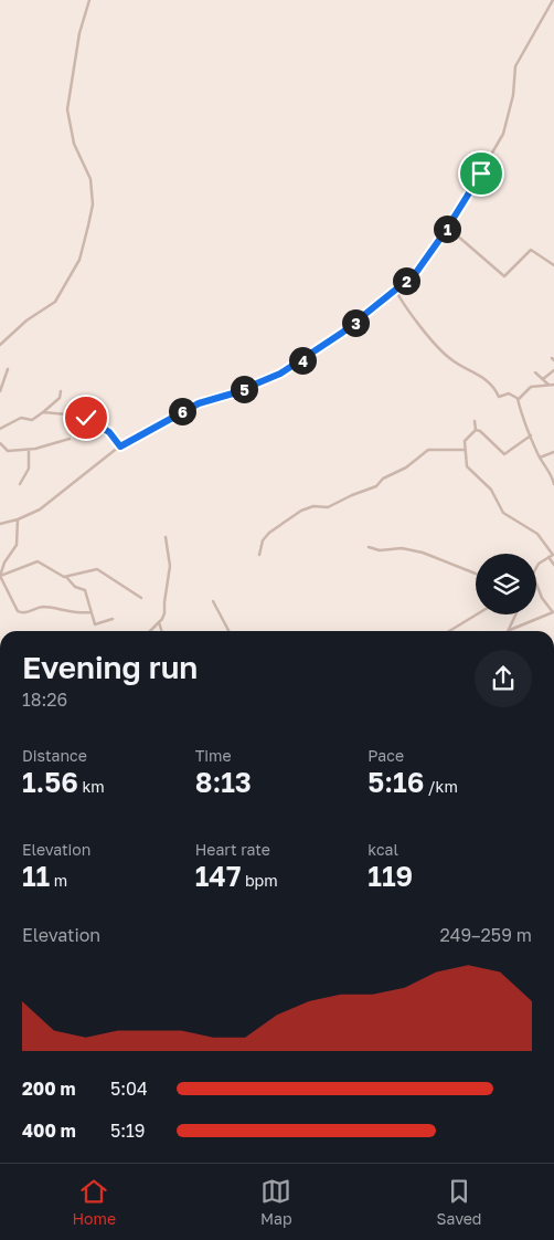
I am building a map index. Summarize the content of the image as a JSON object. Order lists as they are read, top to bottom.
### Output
{
  "page": {
    "pins": [
      "1",
      "2",
      "3",
      "4",
      "5",
      "6"
    ],
    "heading": ["Evening run", "18:26"],
    "stats": [
      ["Distance", "1.56 km"],
      ["Time", "8:13"],
      ["Pace", "5:16 /km"],
      ["Elevation", "11 m"],
      ["Heart rate", "147 bpm"],
      ["kcal", "119"]
    ],
    "chart": ["Elevation", "249–259 m"],
    "list": [
      {
        "name": "200 m",
        "note": "5:04"
      },
      {
        "name": "400 m",
        "note": "5:19"
      }
    ],
    "tabs": ["Home", "Map", "Saved"]
  }
}
